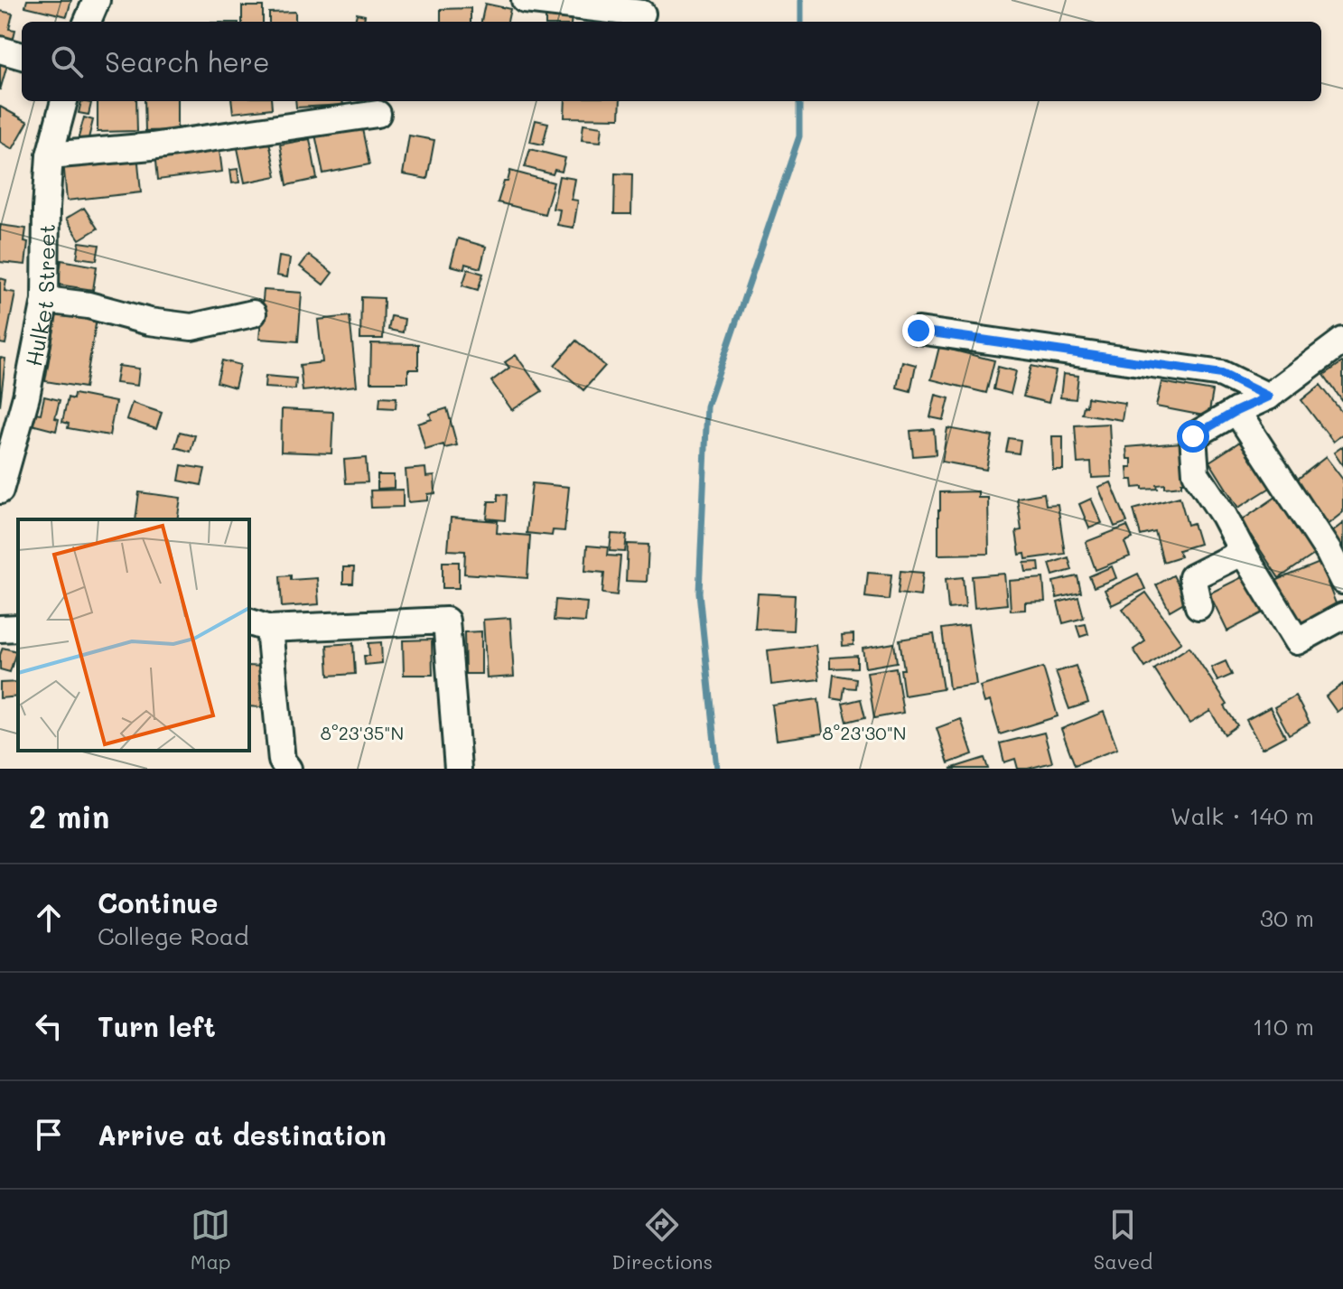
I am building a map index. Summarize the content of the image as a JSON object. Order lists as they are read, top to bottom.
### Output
{
  "streets": {
    "street": ["Hulket Street"]
  },
  "page": {
    "search": "Search here",
    "heading": ["2 min", "Walk · 140 m"],
    "list": [
      ["Continue", "College Road", "30 m"],
      ["Turn left", "110 m"],
      "Arrive at destination"
    ],
    "nav": ["Map", "Directions", "Saved"]
  },
  "coordinates": ["8°23'35\"N", "8°23'30\"N"]
}
